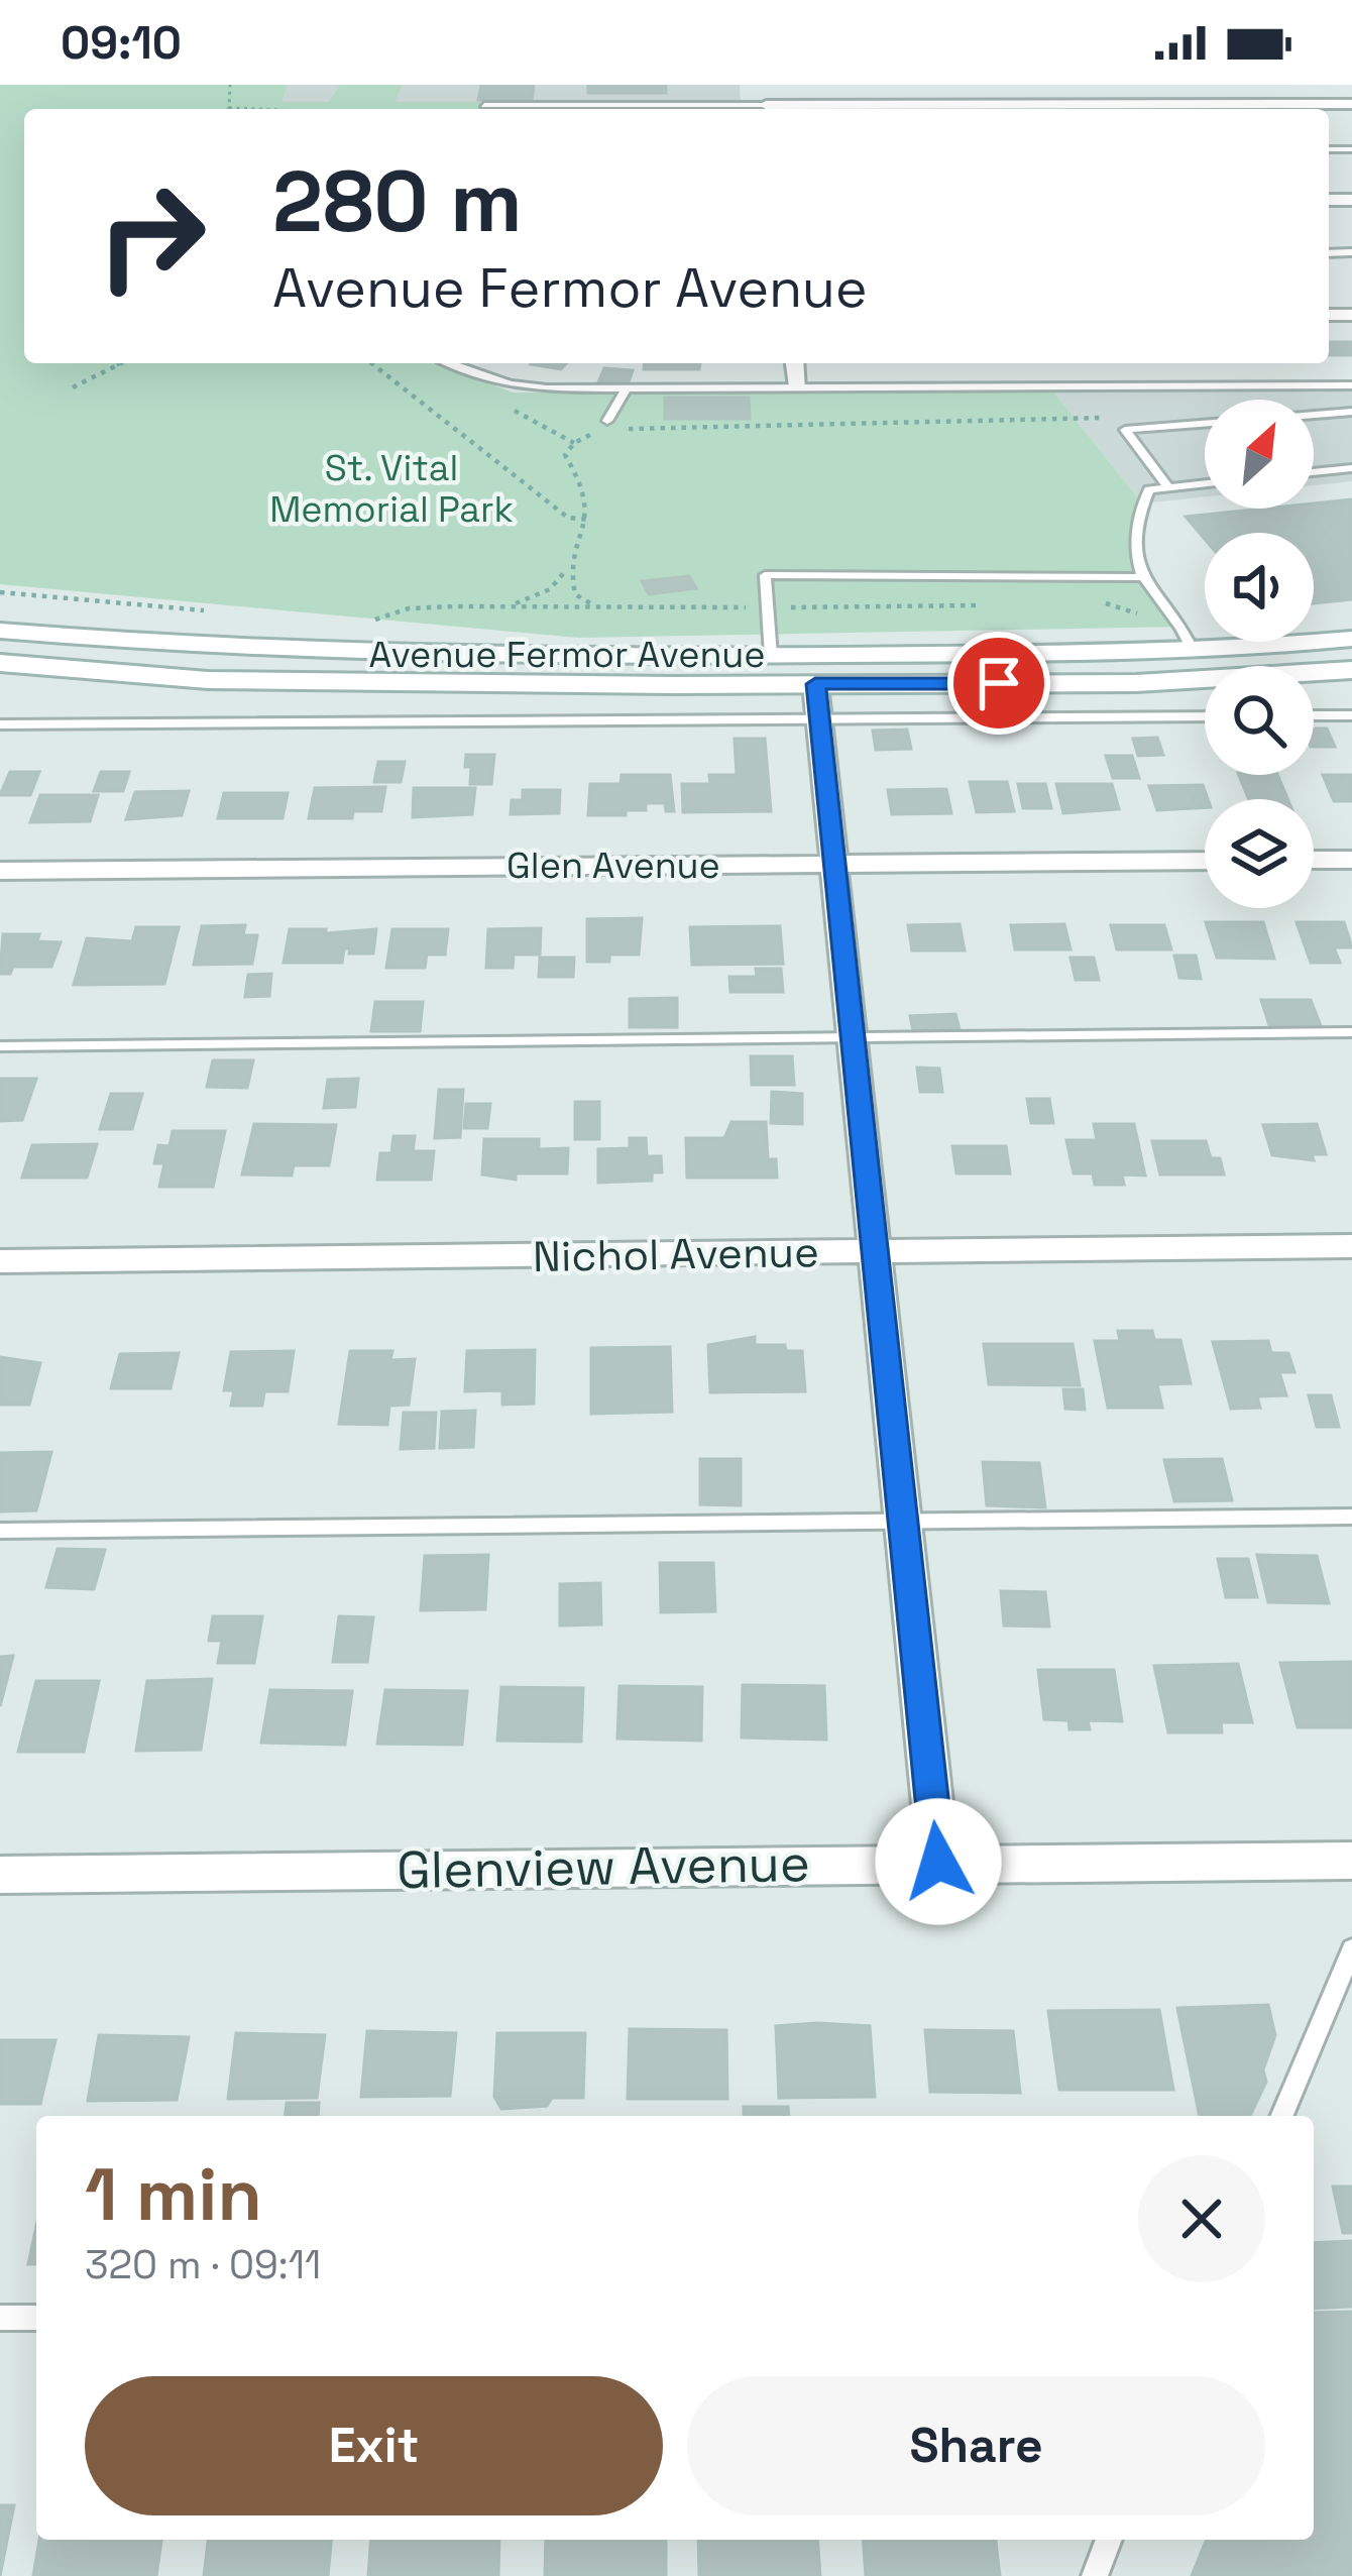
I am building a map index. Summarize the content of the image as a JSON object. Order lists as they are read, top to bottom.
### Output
{
  "streets": {
    "main road": ["Avenue Fermor Avenue"],
    "street": ["Glen Avenue", "Nichol Avenue", "Glenview Avenue"]
  },
  "parks": ["St. Vital Memorial Park"],
  "north": "top right",
  "page": {
    "status": "09:10",
    "turn": ["280 m", "Avenue Fermor Avenue"],
    "heading": ["1 min", "320 m · 09:11"],
    "buttons": ["Exit", "Share"]
  }
}
